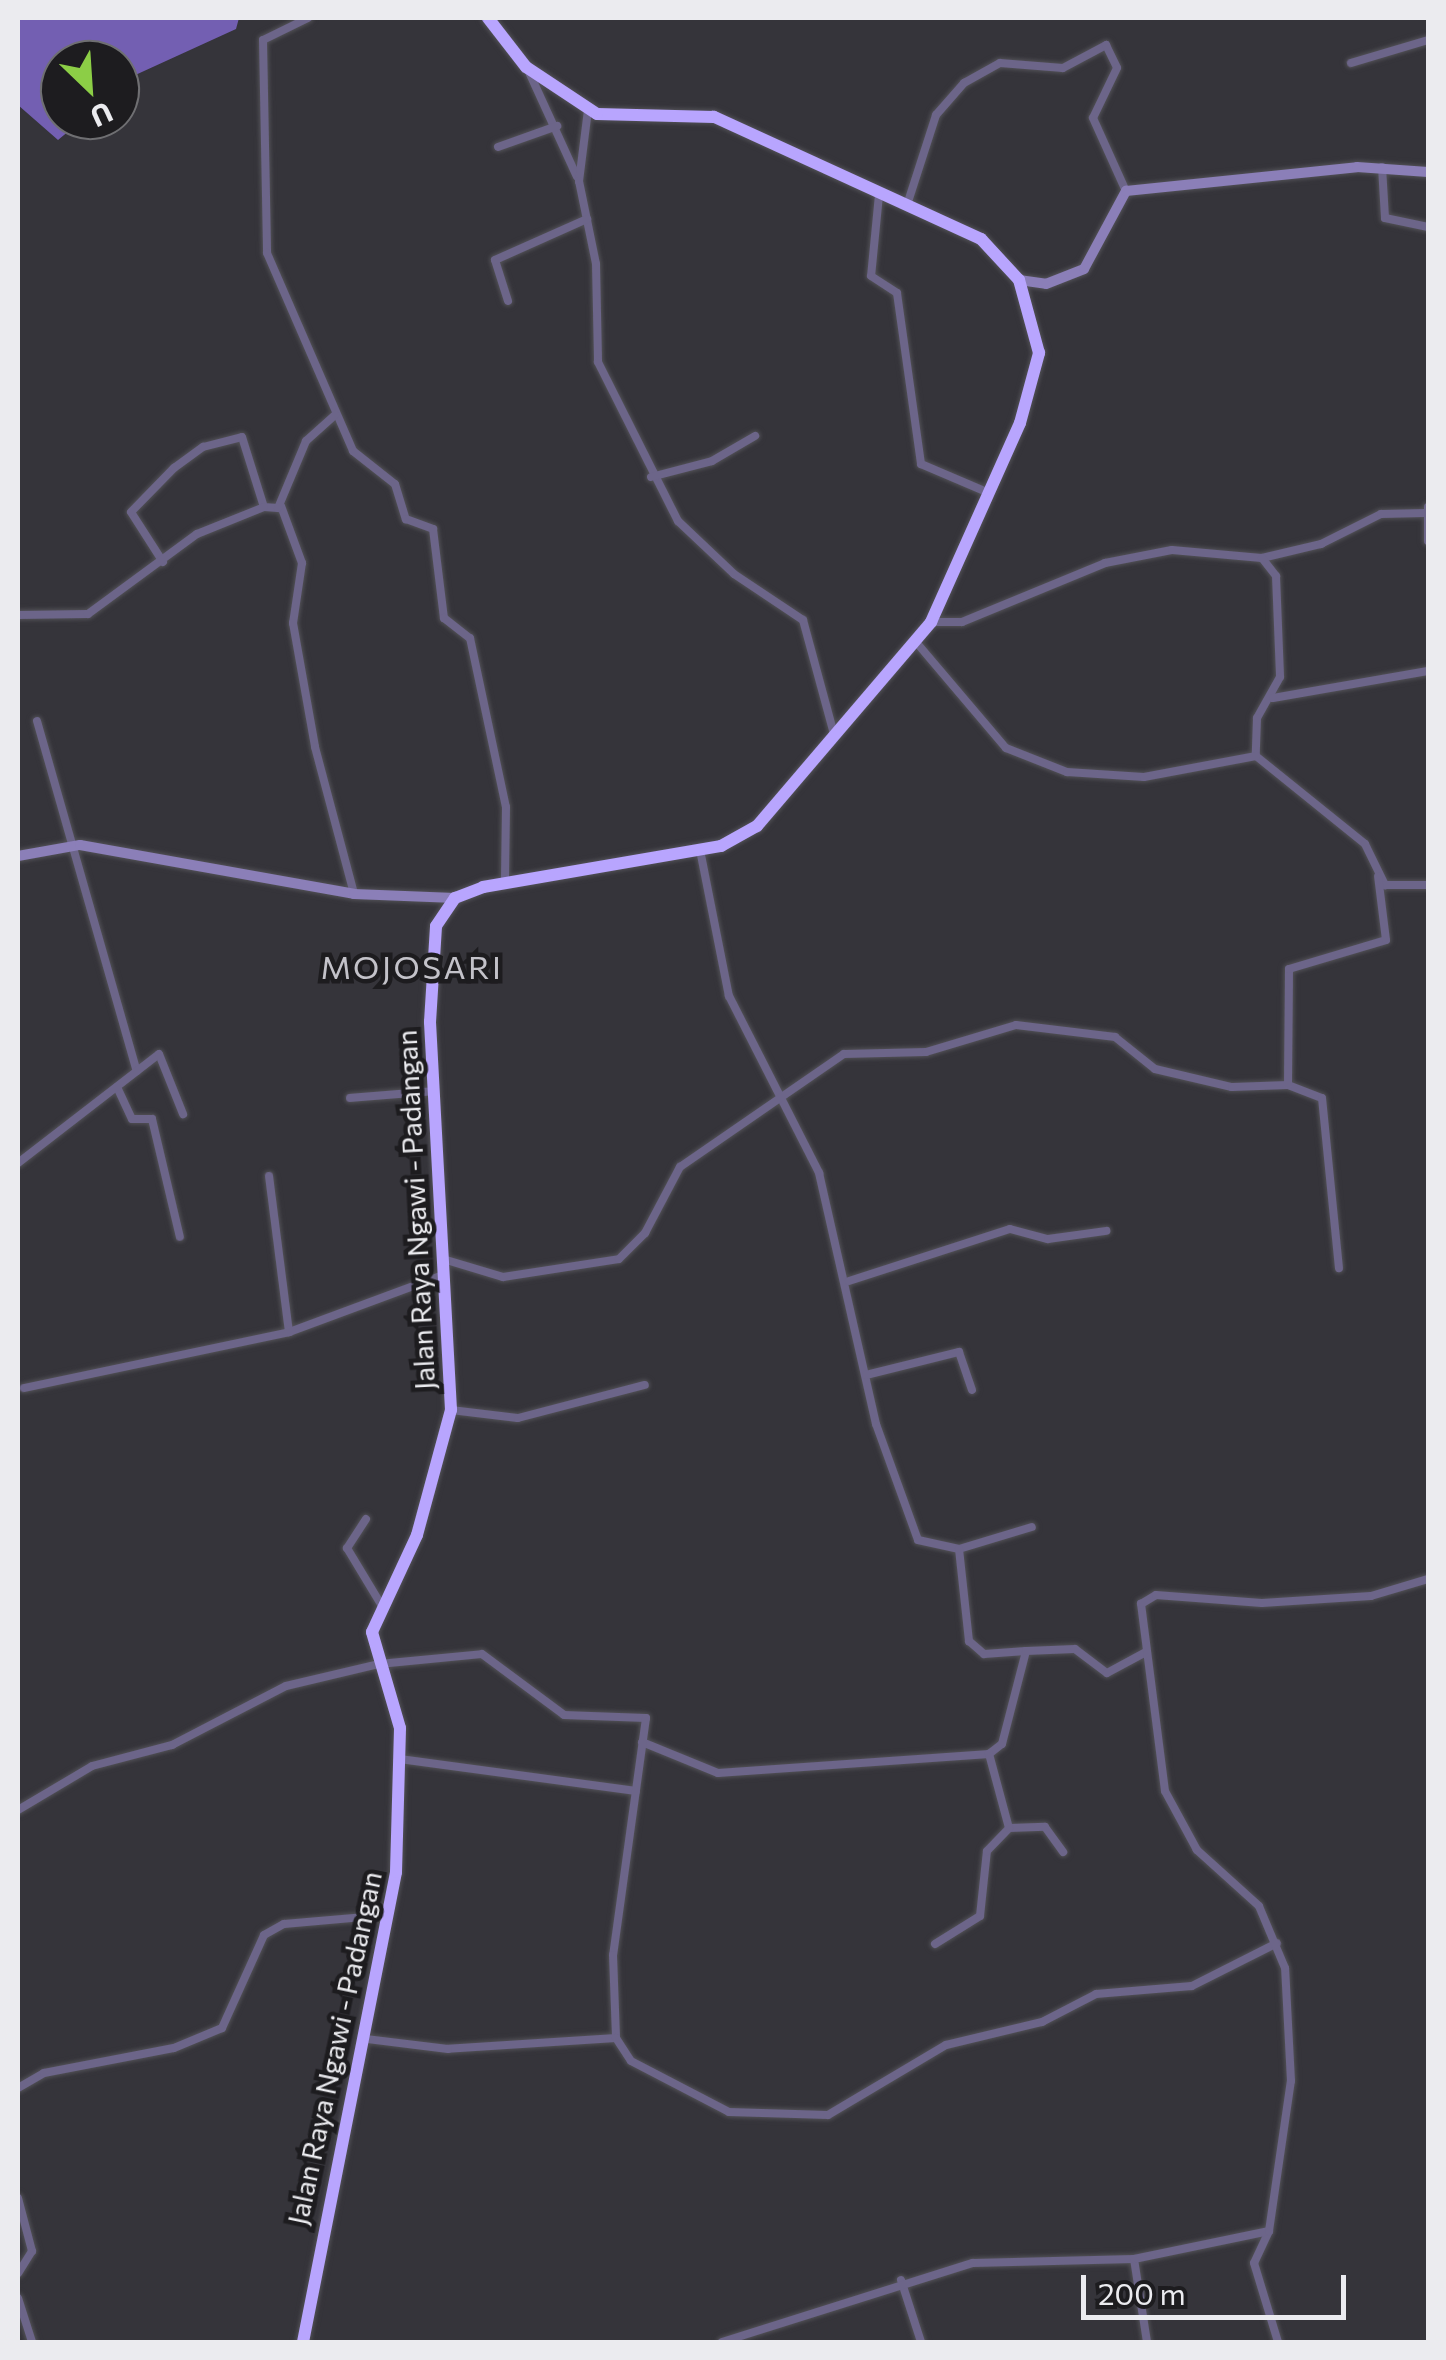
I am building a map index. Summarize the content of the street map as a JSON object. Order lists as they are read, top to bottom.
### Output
{
  "streets": {
    "highway": ["Jalan Raya Ngawi - Padangan"]
  },
  "districts": ["MOJOSARI"],
  "scale_bar": "200 m",
  "north": "bottom right"
}
